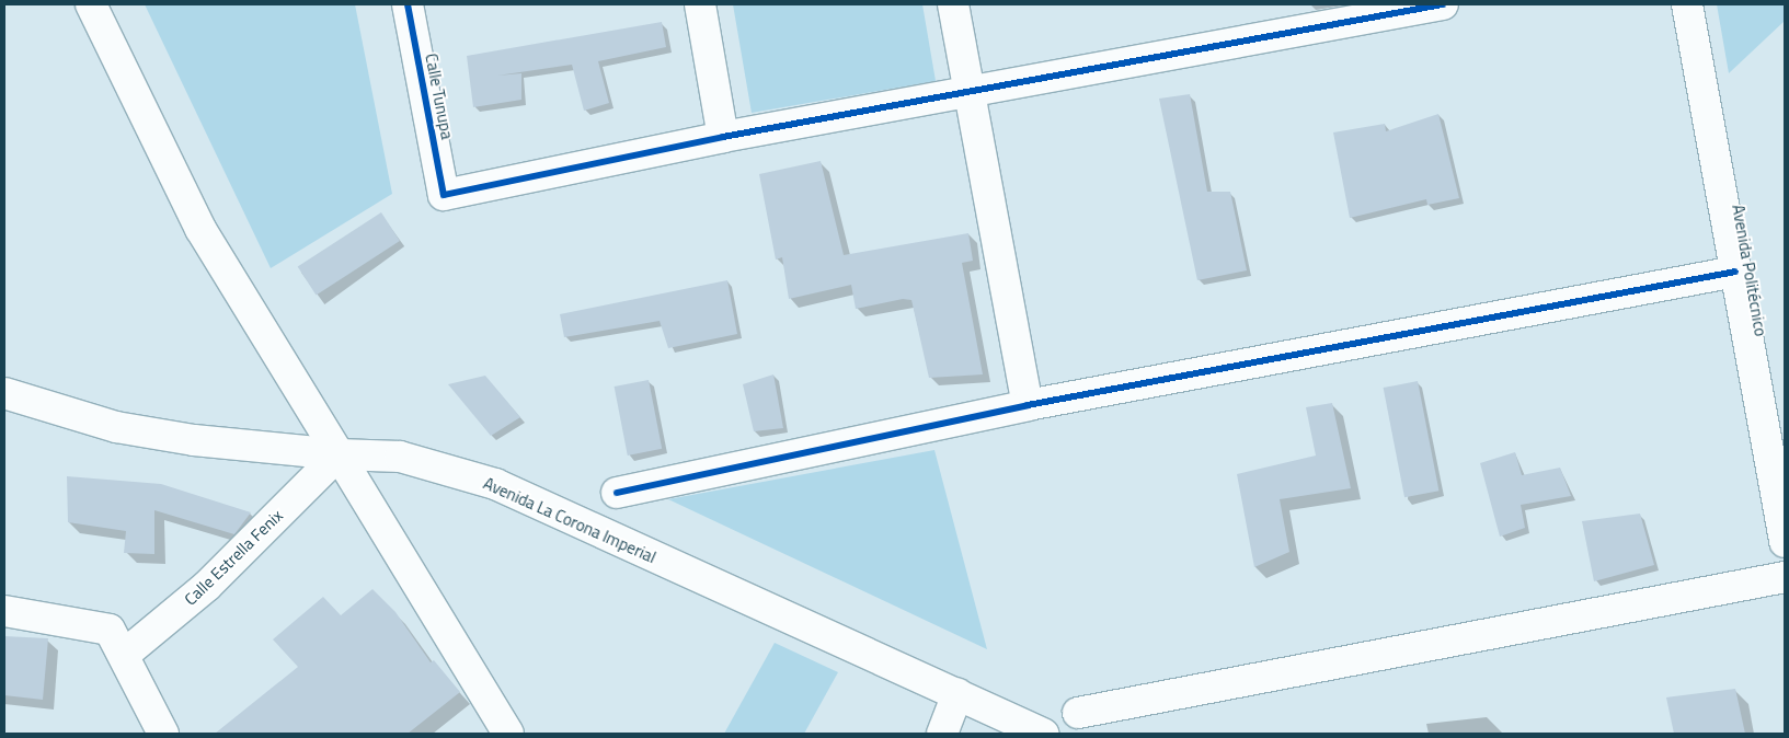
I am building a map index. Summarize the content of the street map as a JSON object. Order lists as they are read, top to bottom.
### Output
{
  "streets": {
    "street": [
      "Calle Tunupa",
      "Avenida Politécnico",
      "Avenida La Corona Imperial",
      "Calle Estrella Fenix"
    ]
  },
  "crossings": [
    ["Avenida La Corona Imperial", "Calle Estrella Fenix"]
  ]
}
